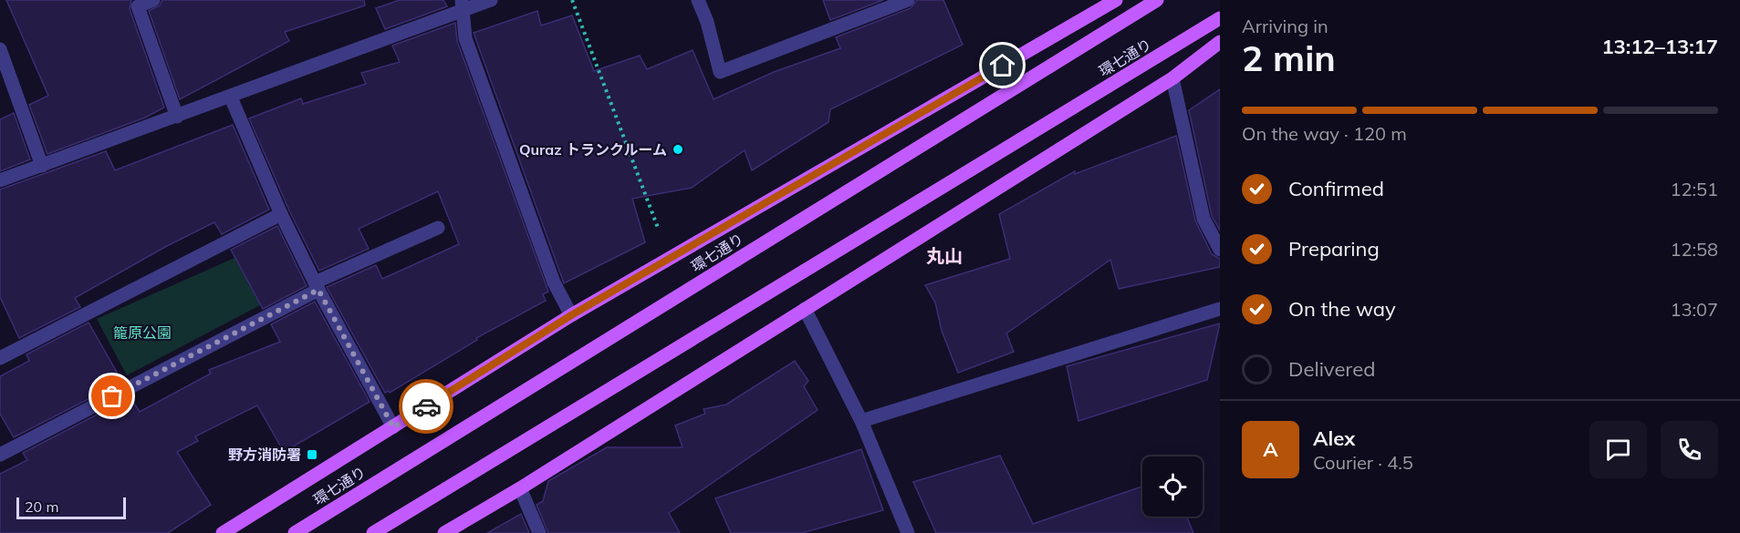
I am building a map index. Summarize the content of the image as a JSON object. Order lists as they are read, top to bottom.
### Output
{
  "streets": {
    "main road": ["環七通り"]
  },
  "districts": ["丸山"],
  "parks": ["籠原公園"],
  "places": {
    "other": ["Quraz トランクルーム"],
    "transit": ["野方消防署"]
  },
  "scale_bar": "20 m",
  "page": {
    "heading": ["2 min", "Arriving in", "13:12–13:17"],
    "panel": ["Alex", "Courier · 4.5"],
    "bar": "On the way · 120 m",
    "list": [
      ["Confirmed", "12:51"],
      ["Preparing", "12:58"],
      ["On the way", "13:07"],
      "Delivered"
    ],
    "round": "A",
    "scale": "20 m"
  }
}
